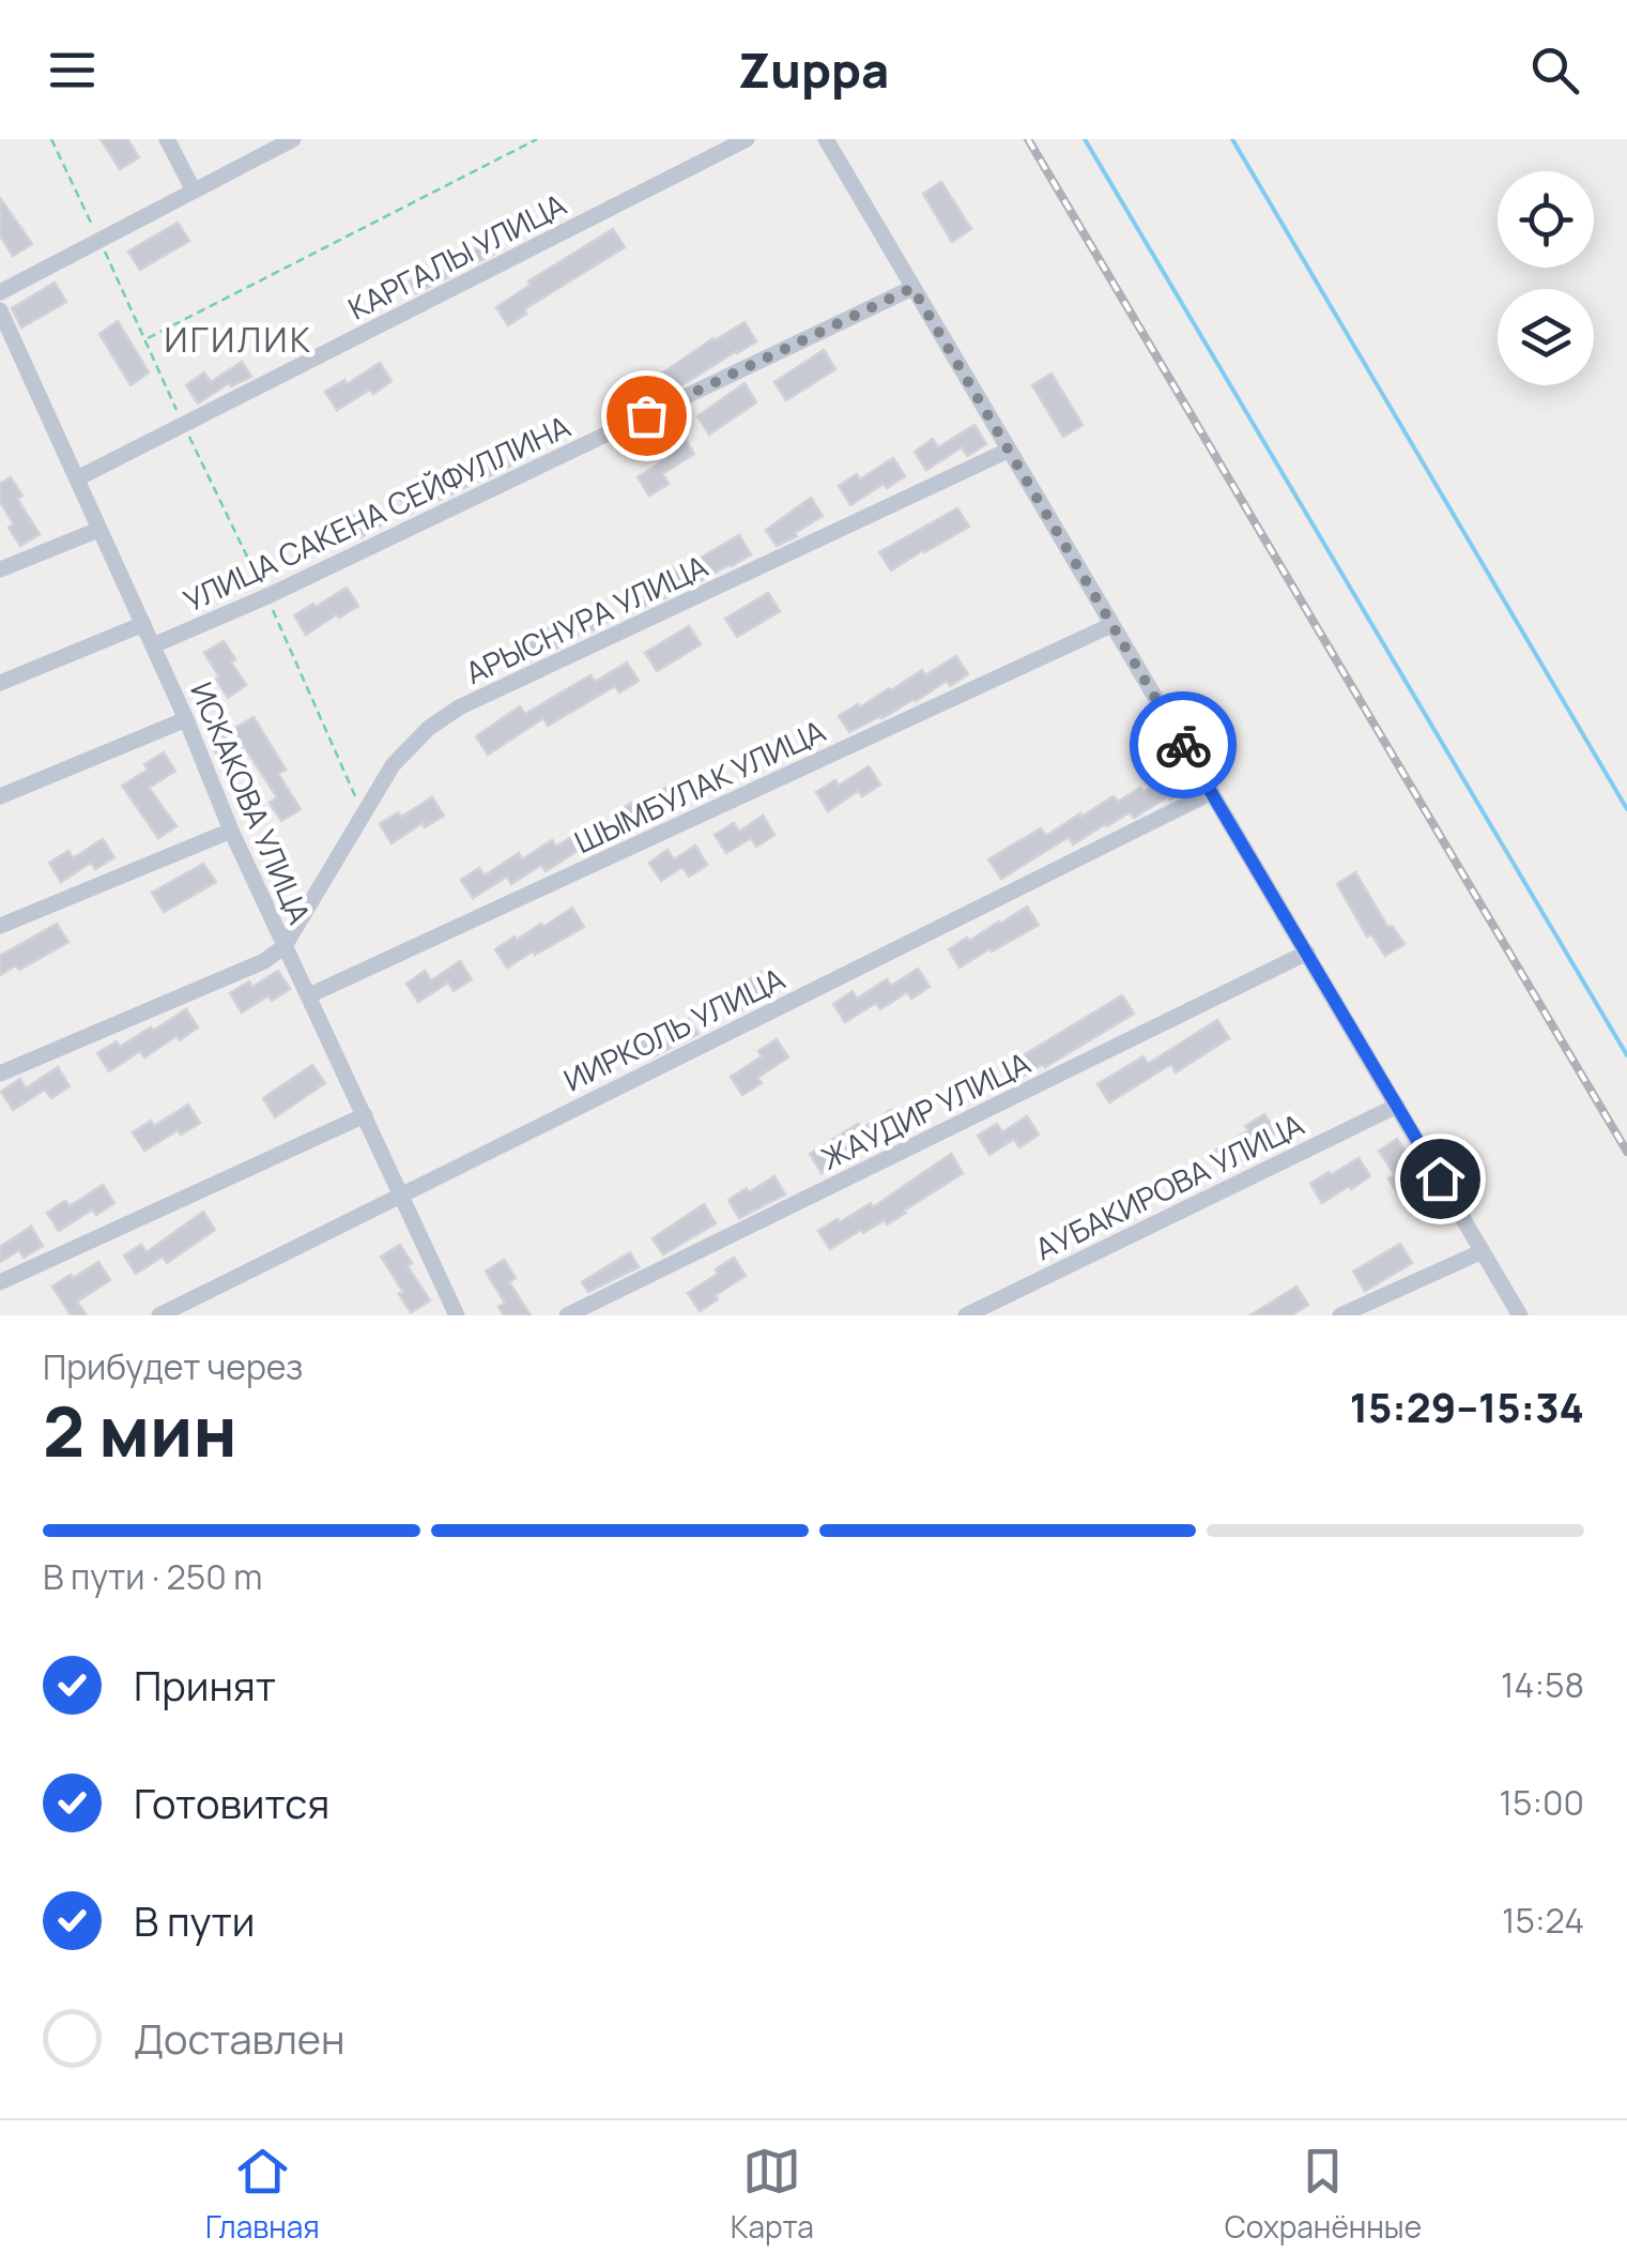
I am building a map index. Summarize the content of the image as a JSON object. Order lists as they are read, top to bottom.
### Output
{
  "streets": {
    "street": [
      "КАРГАЛЫ УЛИЦА",
      "УЛИЦА САКЕНА СЕЙФУЛЛИНА",
      "АРЫСНУРА УЛИЦА",
      "ШЫМБУЛАК УЛИЦА",
      "ИСКАКОВА УЛИЦА",
      "ИИРКОЛЬ УЛИЦА",
      "ЖАУДИР УЛИЦА",
      "АУБАКИРОВА УЛИЦА"
    ]
  },
  "crossings": [
    ["КАРГАЛЫ УЛИЦА", "ИСКАКОВА УЛИЦА"],
    ["УЛИЦА САКЕНА СЕЙФУЛЛИНА", "ИСКАКОВА УЛИЦА"],
    ["АРЫСНУРА УЛИЦА", "ИСКАКОВА УЛИЦА"],
    ["ШЫМБУЛАК УЛИЦА", "ИСКАКОВА УЛИЦА"],
    ["ИСКАКОВА УЛИЦА", "ИИРКОЛЬ УЛИЦА"]
  ],
  "districts": ["ИГИЛИК"],
  "page": {
    "header": "Zuppa",
    "heading": ["2 мин", "Прибудет через", "15:29–15:34"],
    "bar": "В пути · 250 m",
    "list": [
      ["Принят", "14:58"],
      ["Готовится", "15:00"],
      ["В пути", "15:24"],
      "Доставлен"
    ],
    "tabs": ["Главная", "Карта", "Сохранённые"]
  }
}
